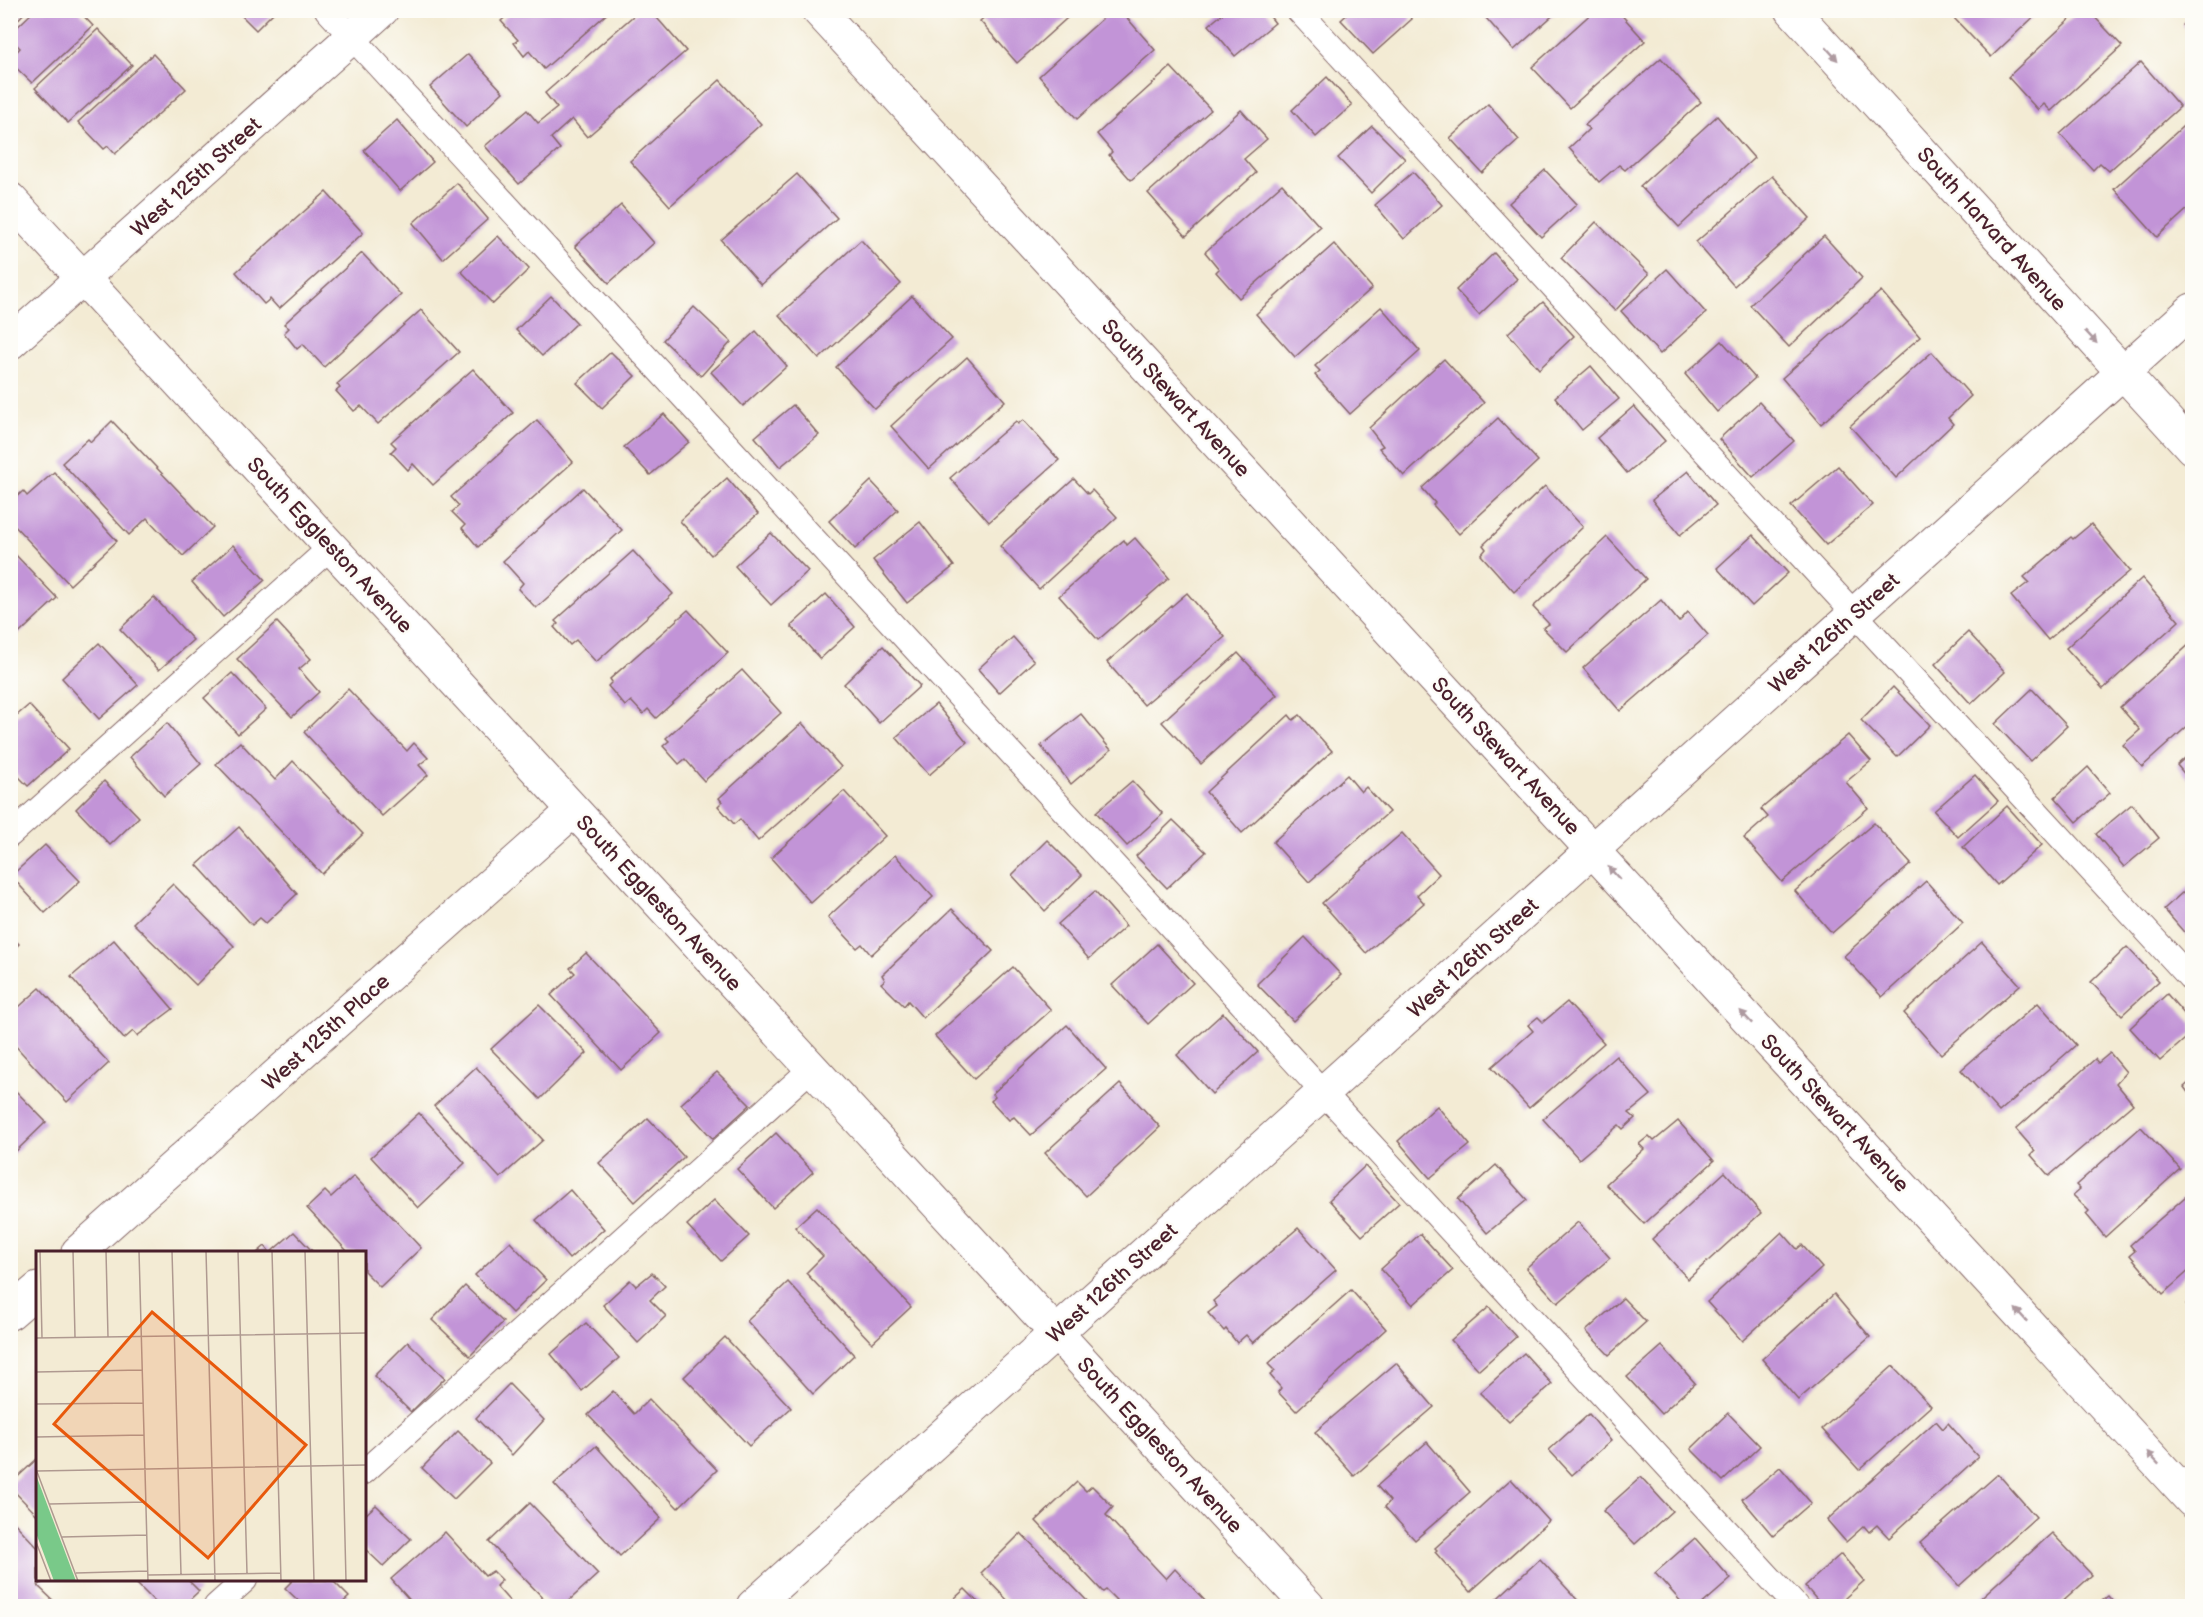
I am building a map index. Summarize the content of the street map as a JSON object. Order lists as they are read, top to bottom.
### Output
{
  "streets": {
    "street": [
      "West 125th Street",
      "South Harvard Avenue",
      "South Stewart Avenue",
      "South Eggleston Avenue",
      "West 126th Street",
      "West 125th Place"
    ]
  },
  "crossings": [
    ["West 125th Street", "South Eggleston Avenue"],
    ["South Harvard Avenue", "West 126th Street"],
    ["South Stewart Avenue", "West 126th Street"],
    ["South Eggleston Avenue", "West 126th Street"],
    ["South Eggleston Avenue", "West 125th Place"]
  ],
  "one_way": ["South Harvard Avenue", "South Stewart Avenue"]
}
